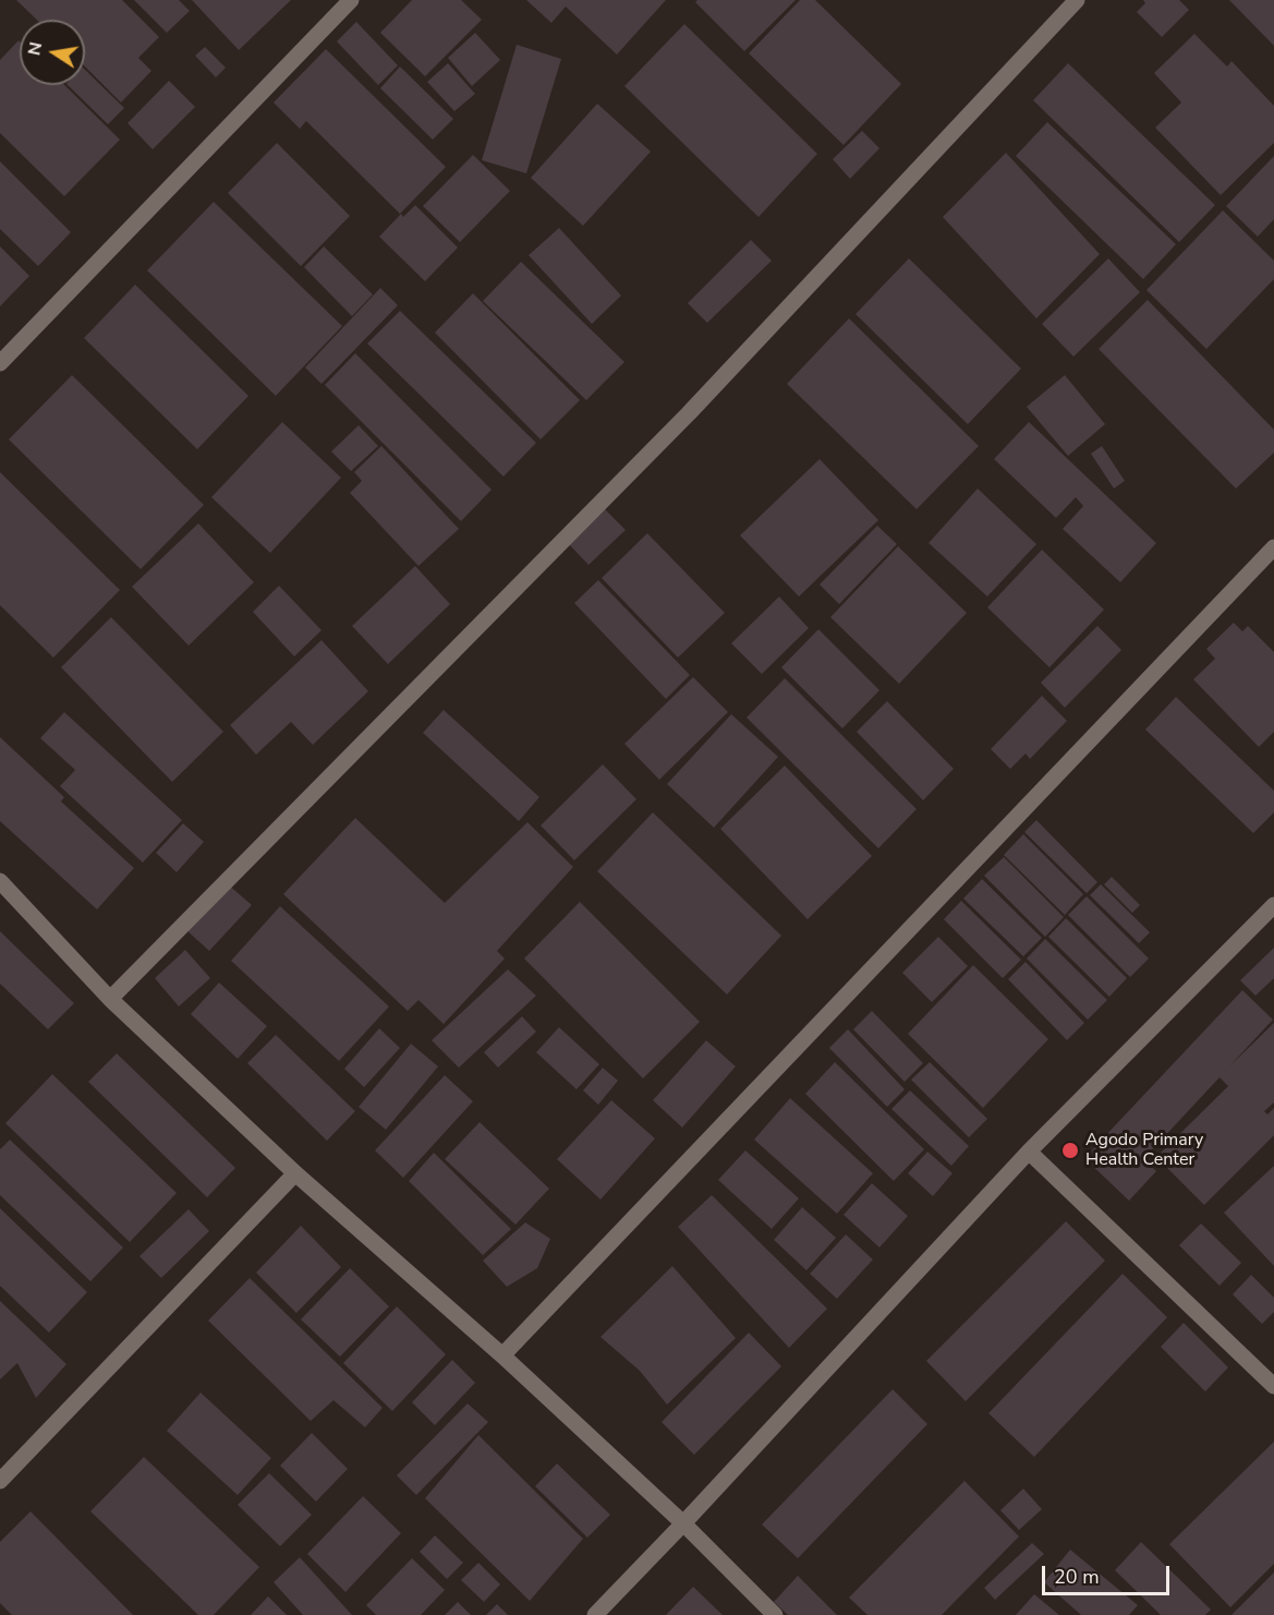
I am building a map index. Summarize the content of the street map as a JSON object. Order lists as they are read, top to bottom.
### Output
{
  "places": ["Agodo Primary Health Center"],
  "scale_bar": "20 m",
  "north": "left"
}
